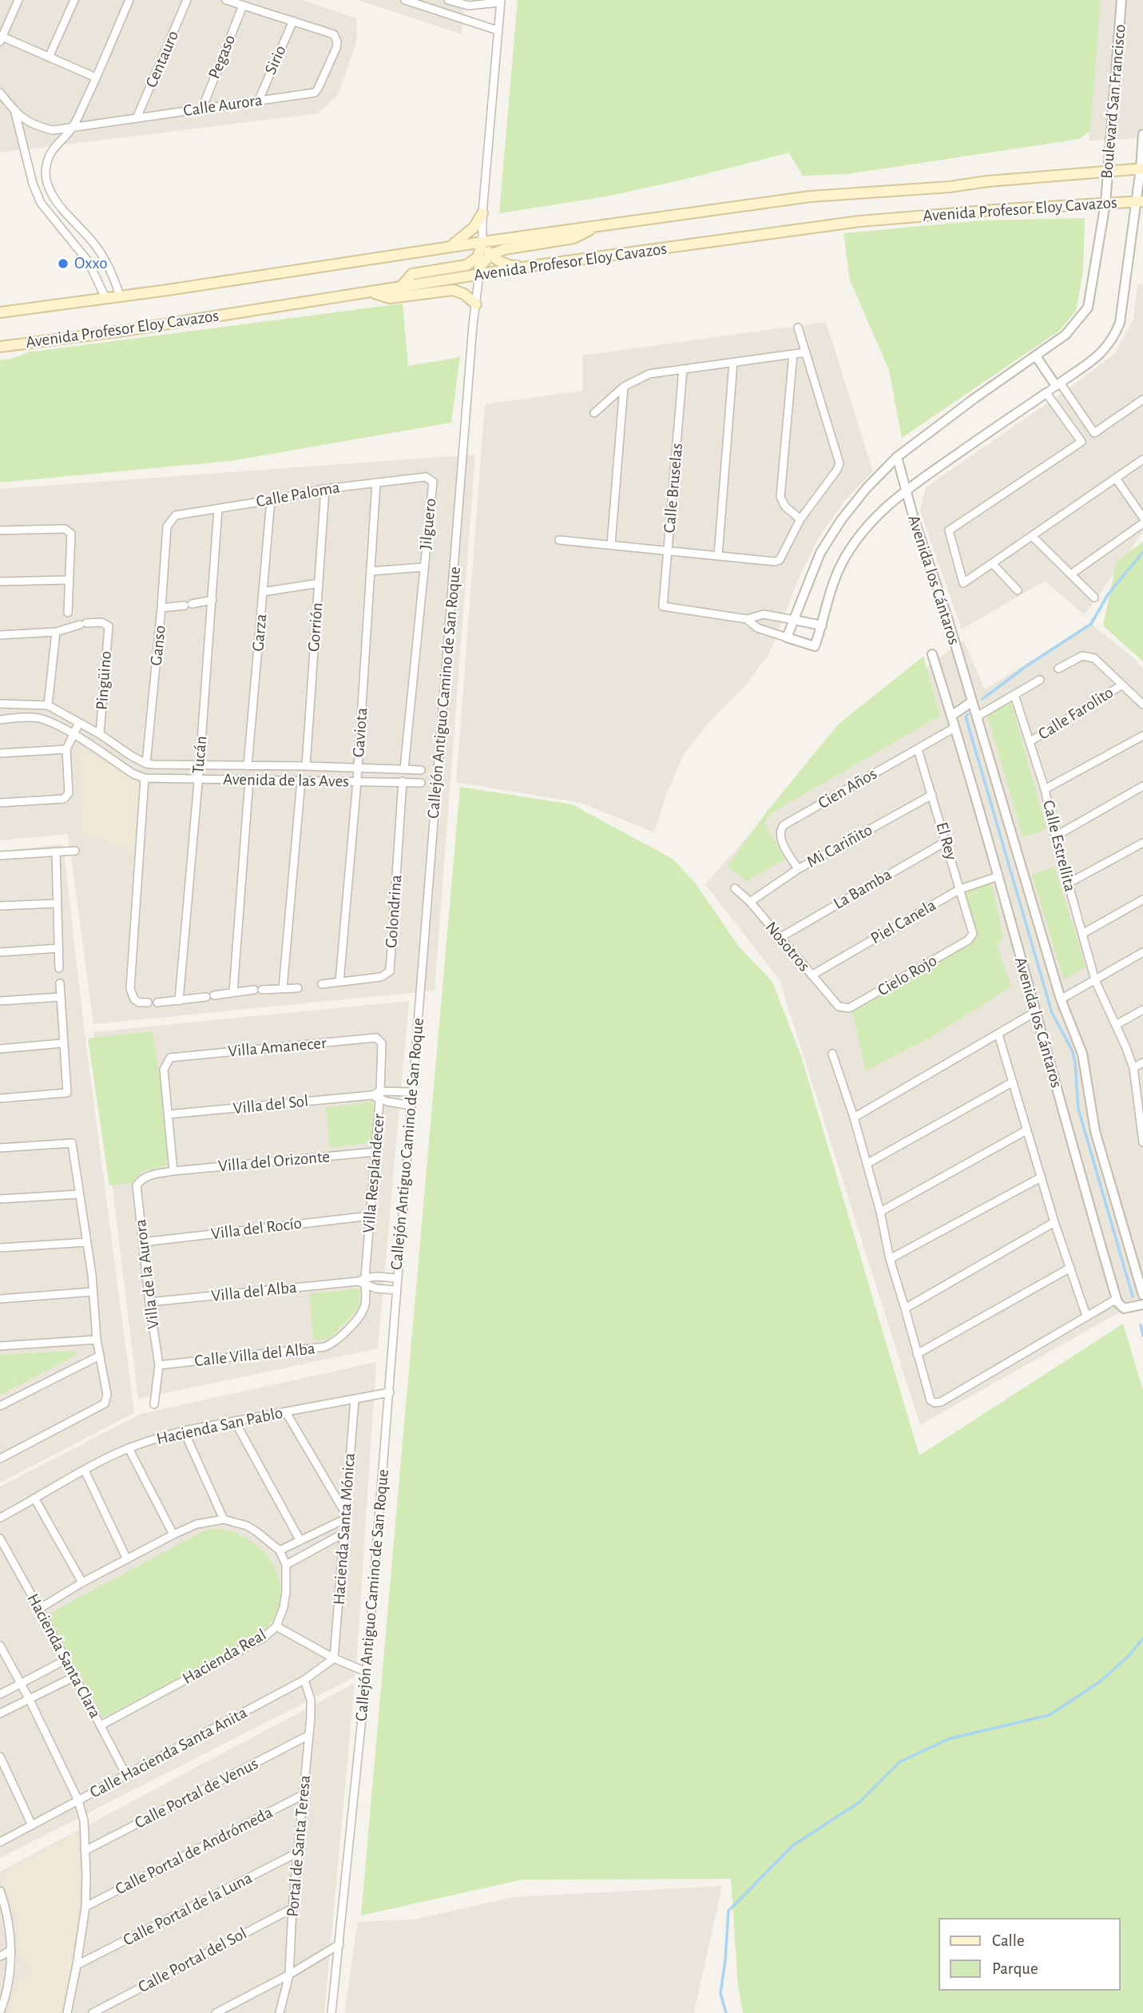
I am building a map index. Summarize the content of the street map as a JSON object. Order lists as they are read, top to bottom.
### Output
{
  "streets": {
    "main road": ["Avenida Profesor Eloy Cavazos"],
    "street": [
      "Pegaso",
      "Centauro",
      "Sirio",
      "Boulevard San Francisco",
      "Calle Aurora",
      "Calle Bruselas",
      "Calle Paloma",
      "Jilguero",
      "Avenida los Cántaros",
      "Gorrión",
      "Garza",
      "Ganso",
      "Pingüino",
      "Callejón Antiguo Camino de San Roque",
      "Calle Farolito",
      "Gaviota",
      "Tucán",
      "Avenida de las Aves",
      "Cien Años",
      "El Rey",
      "Mi Cariñito",
      "Calle Estrellita",
      "La Bamba",
      "Golondrina",
      "Piel Canela",
      "Nosotros",
      "Cielo Rojo",
      "Villa Amanecer",
      "Villa del Sol",
      "Villa del Orizonte",
      "Villa Resplandecer",
      "Villa del Rocío",
      "Villa de la Aurora",
      "Villa del Alba",
      "Calle Villa del Alba",
      "Hacienda San Pablo",
      "Hacienda Santa Mónica",
      "Hacienda Santa Clara",
      "Hacienda Real",
      "Calle Hacienda Santa Anita",
      "Calle Portal de Venus",
      "Portal de Santa Teresa",
      "Calle Portal de Andrómeda",
      "Calle Portal de la Luna",
      "Calle Portal del Sol"
    ]
  },
  "crossings": [
    ["Pegaso", "Calle Aurora"],
    ["Centauro", "Calle Aurora"],
    ["Sirio", "Calle Aurora"],
    ["Boulevard San Francisco", "Avenida Profesor Eloy Cavazos"],
    ["Boulevard San Francisco", "Avenida los Cántaros"],
    ["Calle Aurora", "Avenida Profesor Eloy Cavazos"],
    ["Avenida Profesor Eloy Cavazos", "Callejón Antiguo Camino de San Roque"],
    ["Calle Paloma", "Jilguero"],
    ["Calle Paloma", "Gorrión"],
    ["Calle Paloma", "Garza"],
    ["Calle Paloma", "Ganso"],
    ["Calle Paloma", "Gaviota"],
    ["Calle Paloma", "Tucán"],
    ["Avenida los Cántaros", "Cien Años"],
    ["Avenida los Cántaros", "Piel Canela"],
    ["Gorrión", "Avenida de las Aves"],
    ["Garza", "Avenida de las Aves"],
    ["Ganso", "Avenida de las Aves"],
    ["Pingüino", "Avenida de las Aves"],
    ["Callejón Antiguo Camino de San Roque", "Villa del Sol"],
    ["Callejón Antiguo Camino de San Roque", "Villa del Alba"],
    ["Callejón Antiguo Camino de San Roque", "Hacienda San Pablo"],
    ["Calle Farolito", "Calle Estrellita"],
    ["Gaviota", "Avenida de las Aves"],
    ["Gaviota", "Golondrina"],
    ["Tucán", "Avenida de las Aves"],
    ["Avenida de las Aves", "Golondrina"],
    ["Cien Años", "El Rey"],
    ["Cien Años", "Mi Cariñito"],
    ["El Rey", "Mi Cariñito"],
    ["El Rey", "La Bamba"],
    ["El Rey", "Piel Canela"],
    ["El Rey", "Cielo Rojo"],
    ["Mi Cariñito", "Nosotros"],
    ["La Bamba", "Nosotros"],
    ["Piel Canela", "Nosotros"],
    ["Nosotros", "Cielo Rojo"],
    ["Villa Amanecer", "Villa del Sol"],
    ["Villa Amanecer", "Villa Resplandecer"],
    ["Villa del Sol", "Villa Resplandecer"],
    ["Villa del Orizonte", "Villa Resplandecer"],
    ["Villa del Orizonte", "Villa de la Aurora"],
    ["Villa Resplandecer", "Villa del Rocío"],
    ["Villa Resplandecer", "Villa del Alba"],
    ["Villa Resplandecer", "Calle Villa del Alba"],
    ["Villa del Rocío", "Villa de la Aurora"],
    ["Villa de la Aurora", "Villa del Alba"],
    ["Villa de la Aurora", "Calle Villa del Alba"],
    ["Hacienda San Pablo", "Hacienda Santa Mónica"],
    ["Hacienda Santa Mónica", "Calle Hacienda Santa Anita"],
    ["Hacienda Santa Clara", "Hacienda Real"],
    ["Hacienda Santa Clara", "Calle Hacienda Santa Anita"],
    ["Calle Hacienda Santa Anita", "Portal de Santa Teresa"],
    ["Calle Portal de Venus", "Portal de Santa Teresa"],
    ["Portal de Santa Teresa", "Calle Portal de Andrómeda"],
    ["Portal de Santa Teresa", "Calle Portal de la Luna"],
    ["Portal de Santa Teresa", "Calle Portal del Sol"]
  ],
  "places": ["Oxxo"],
  "legend": ["Calle", "Parque"]
}
